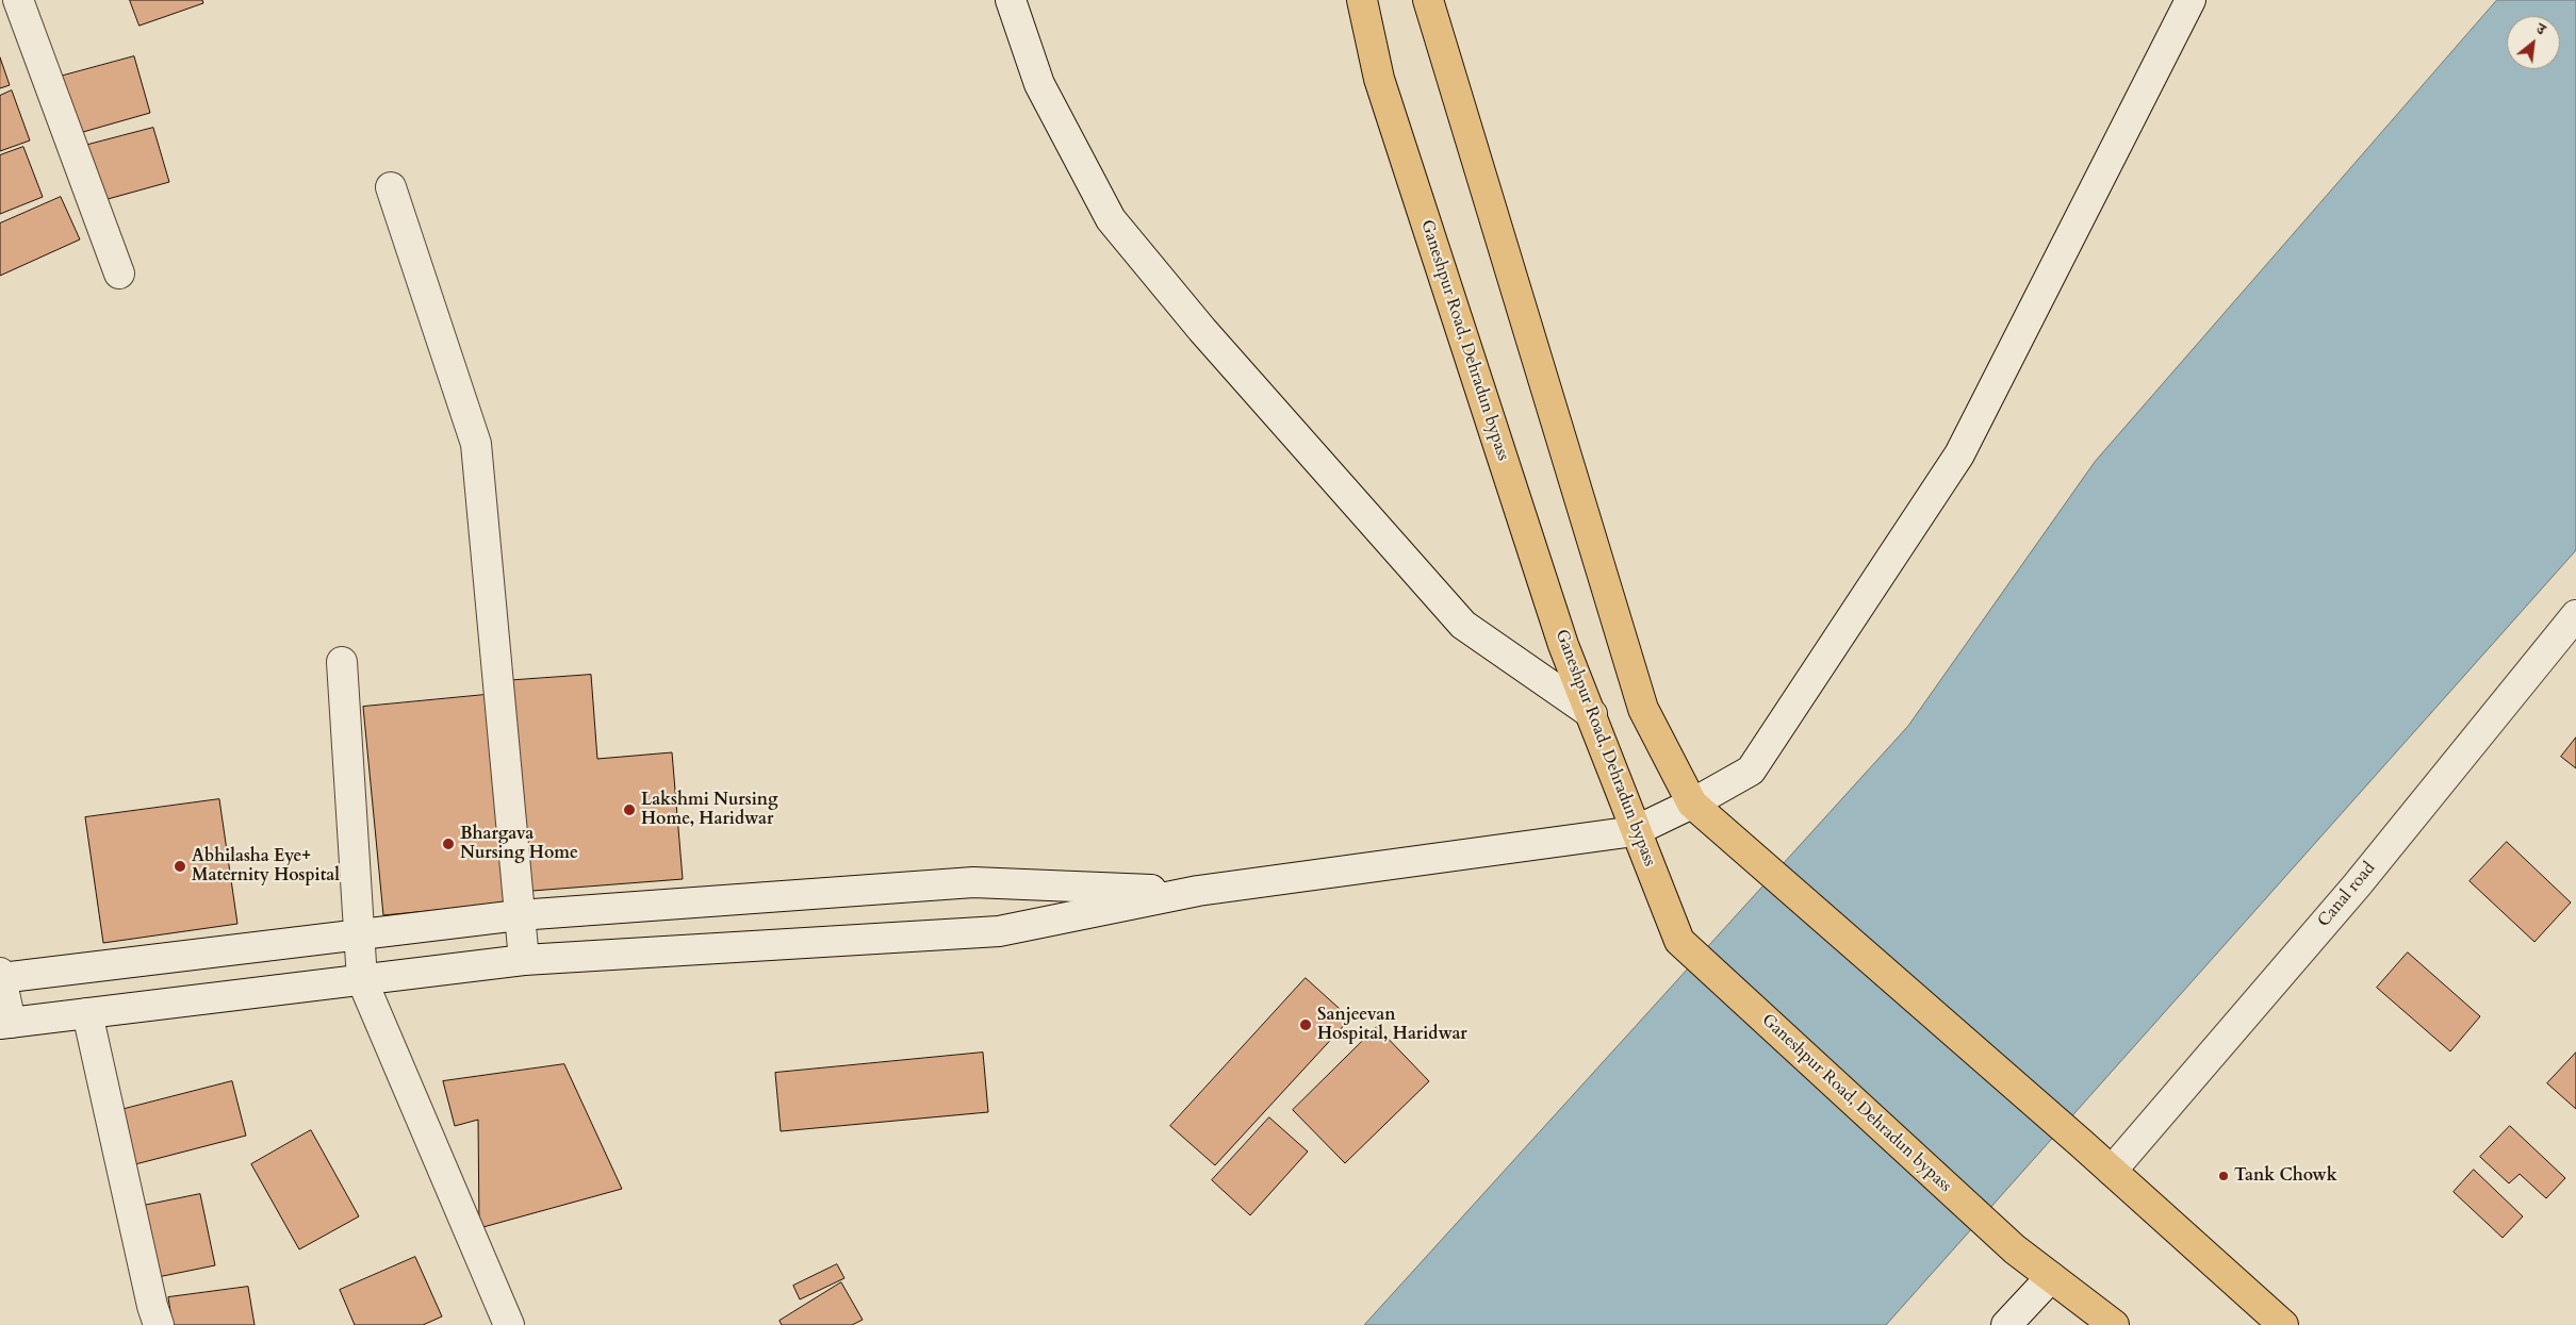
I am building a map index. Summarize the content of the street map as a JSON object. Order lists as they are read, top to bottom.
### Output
{
  "streets": {
    "main road": ["Ganeshpur Road, Dehradun bypass"],
    "street": ["Canal road"]
  },
  "places": [
    "Lakshmi Nursing Home, Haridwar",
    "Bhargava Nursing Home",
    "Abhilasha Eye+ Maternity Hospital",
    "Sanjeevan Hospital, Haridwar",
    "Tank Chowk"
  ],
  "north": "top right"
}
